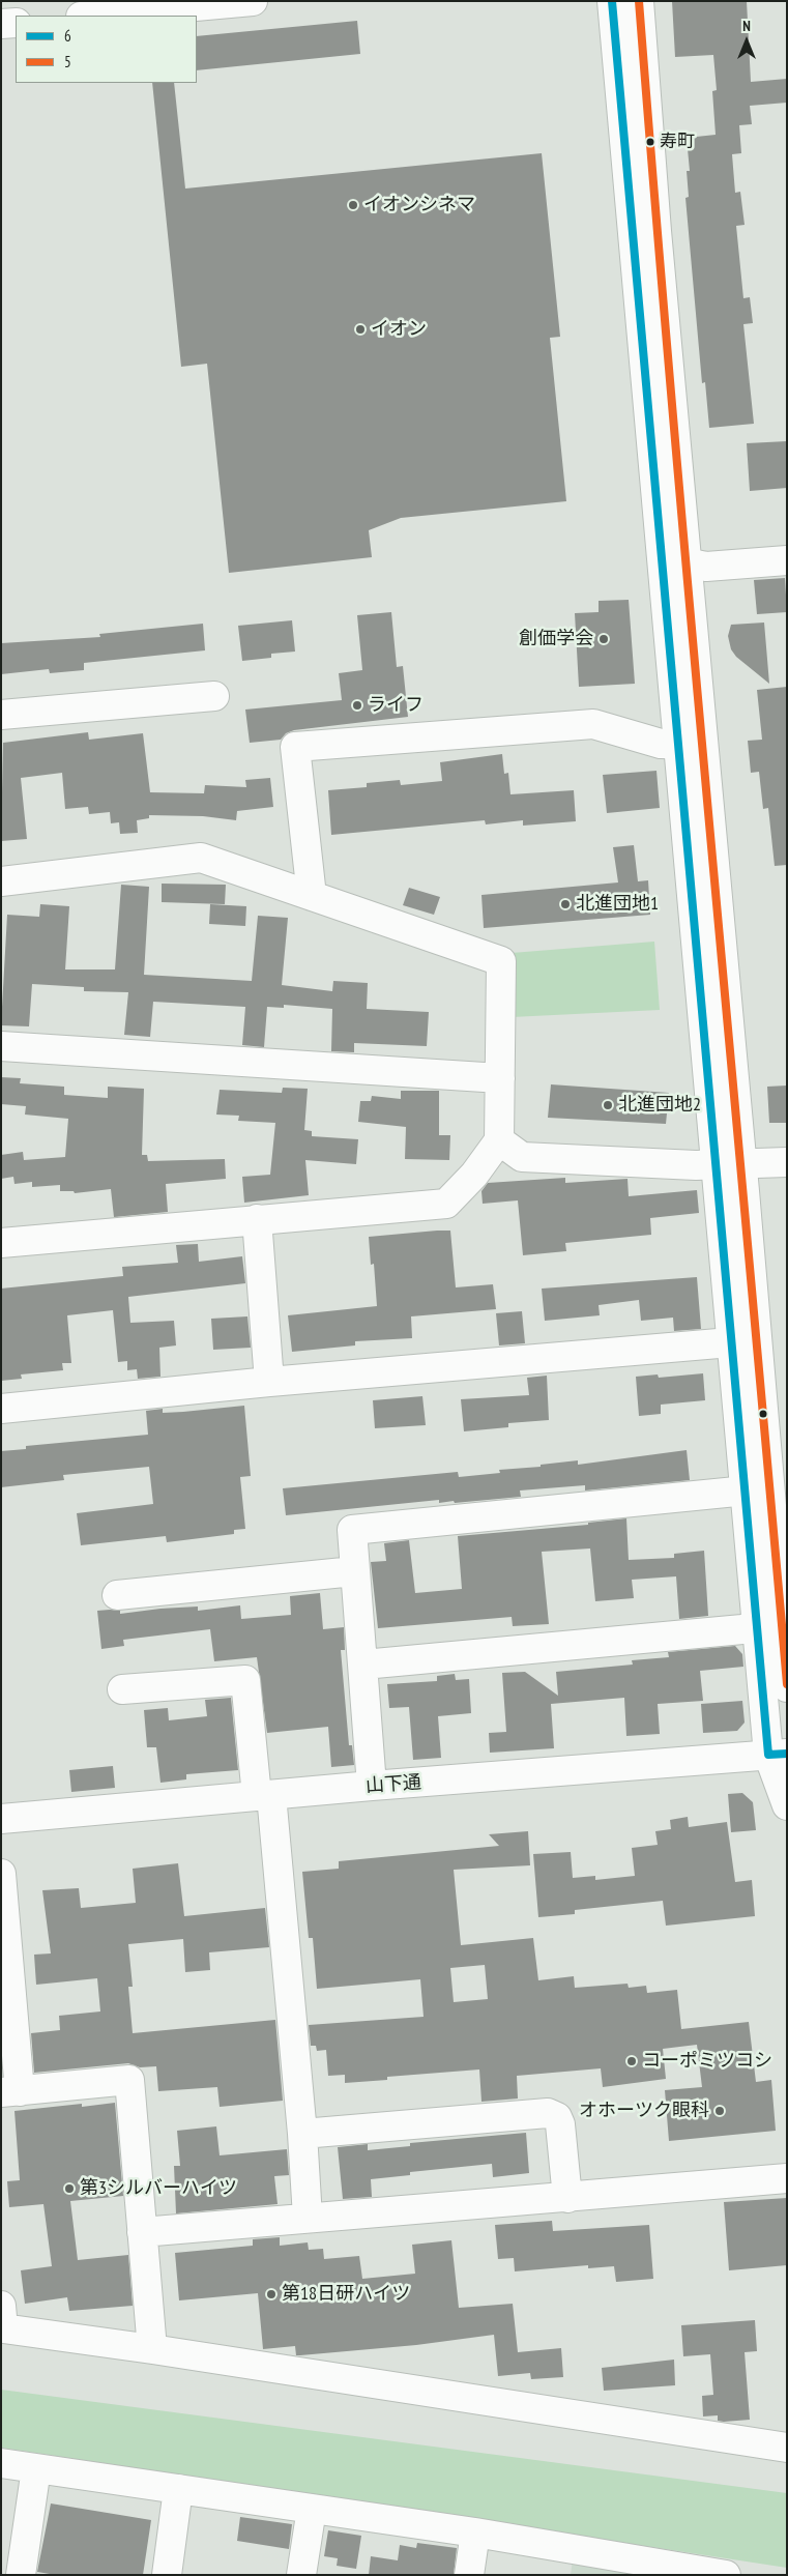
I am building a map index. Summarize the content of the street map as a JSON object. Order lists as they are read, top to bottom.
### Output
{
  "streets": {
    "street": ["山下通"]
  },
  "places": [
    "寿町",
    "イオンシネマ",
    "イオン",
    "創価学会",
    "ライフ",
    "北進団地1",
    "北進団地2",
    "コーポミツコシ",
    "オホーツク眼科",
    "第3シルバーハイツ",
    "第18日研ハイツ"
  ],
  "lines": ["transit line 6", "transit line 5"],
  "legend": ["6", "5"],
  "north": "top"
}
